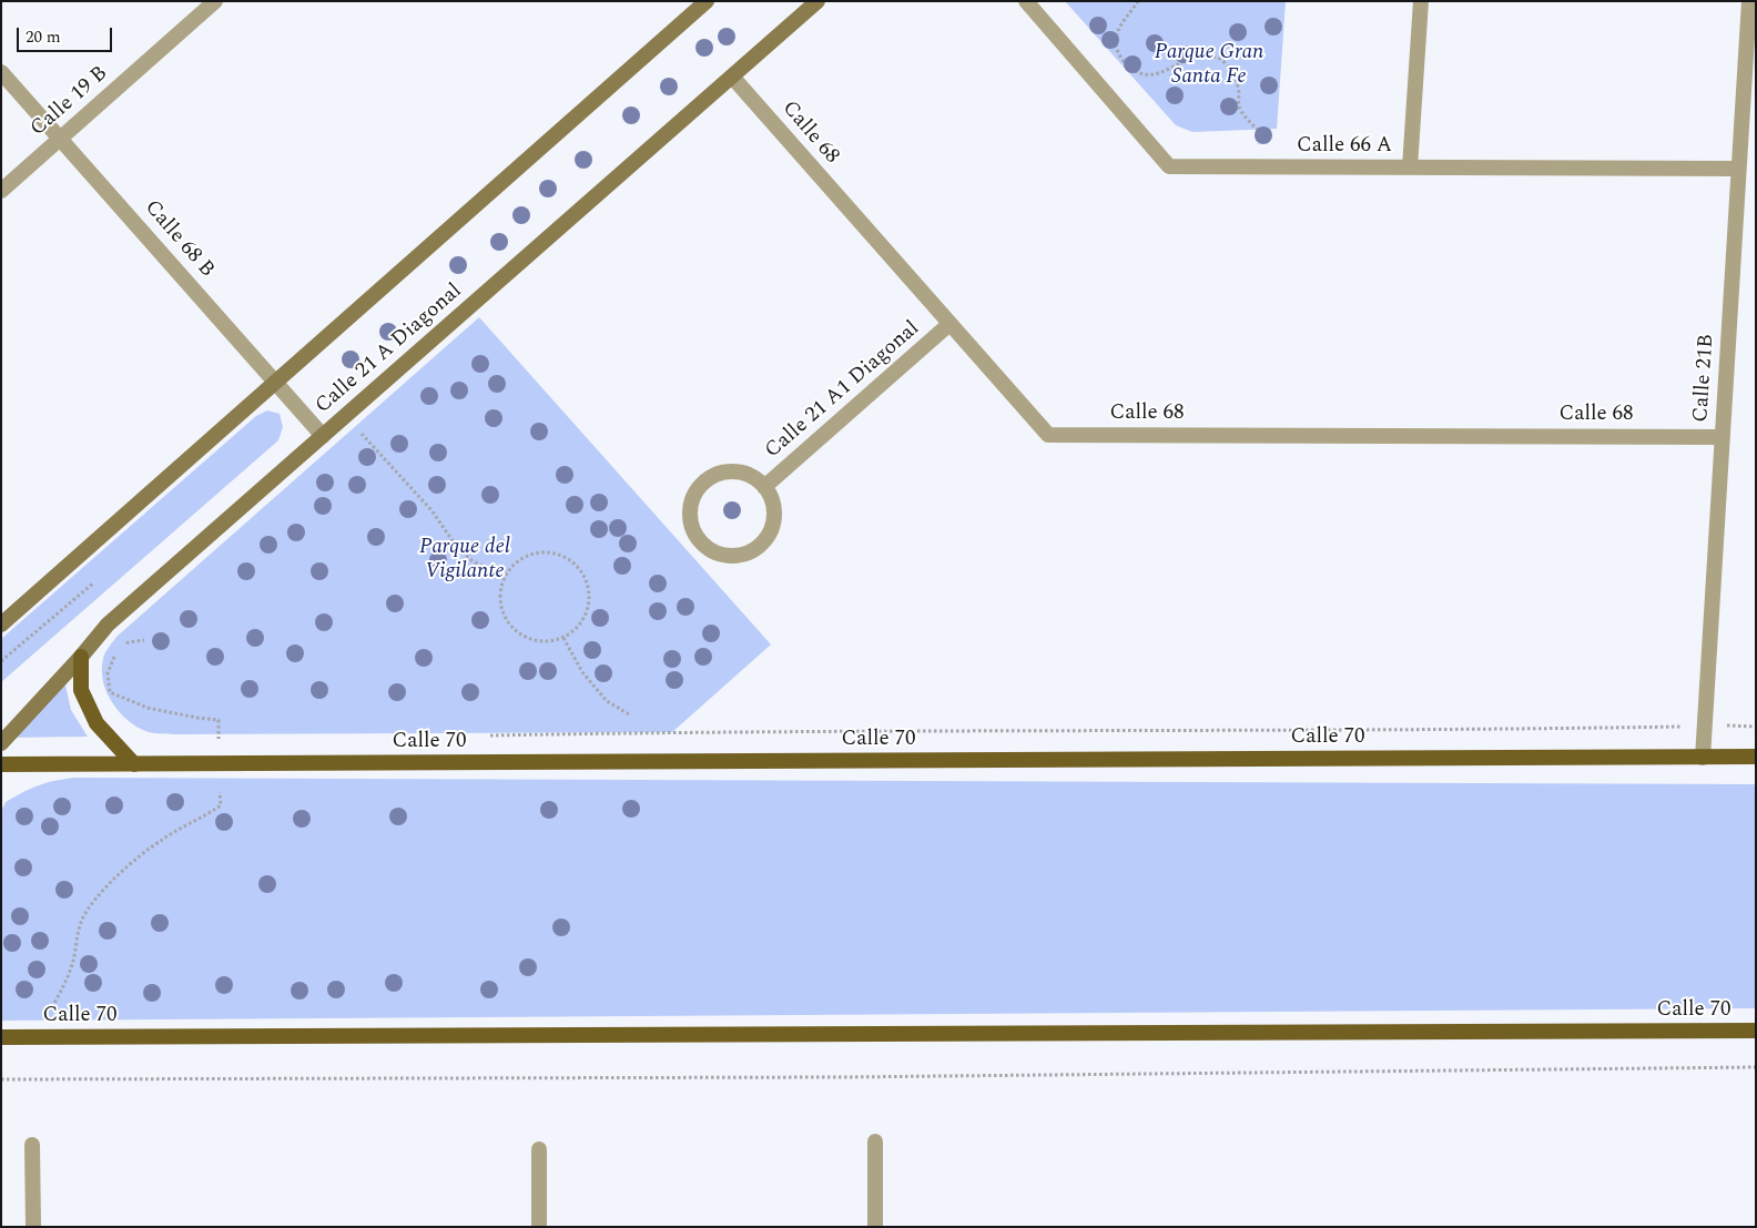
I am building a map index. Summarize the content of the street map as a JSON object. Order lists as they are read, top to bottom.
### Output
{
  "streets": {
    "main road": ["Calle 21 A Diagonal", "Calle 70"],
    "street": [
      "Calle 19 B",
      "Calle 68",
      "Calle 66 A",
      "Calle 68 B",
      "Calle 21B",
      "Calle 21 A1 Diagonal"
    ]
  },
  "crossings": [
    ["Calle 19 B", "Calle 68 B"],
    ["Calle 68", "Calle 21 A Diagonal"],
    ["Calle 68", "Calle 21B"],
    ["Calle 68", "Calle 21 A1 Diagonal"],
    ["Calle 66 A", "Calle 21B"],
    ["Calle 68 B", "Calle 21 A Diagonal"],
    ["Calle 21B", "Calle 70"]
  ],
  "parks": ["Parque Gran Santa Fe", "Parque del Vigilante"],
  "scale_bar": "20 m"
}
